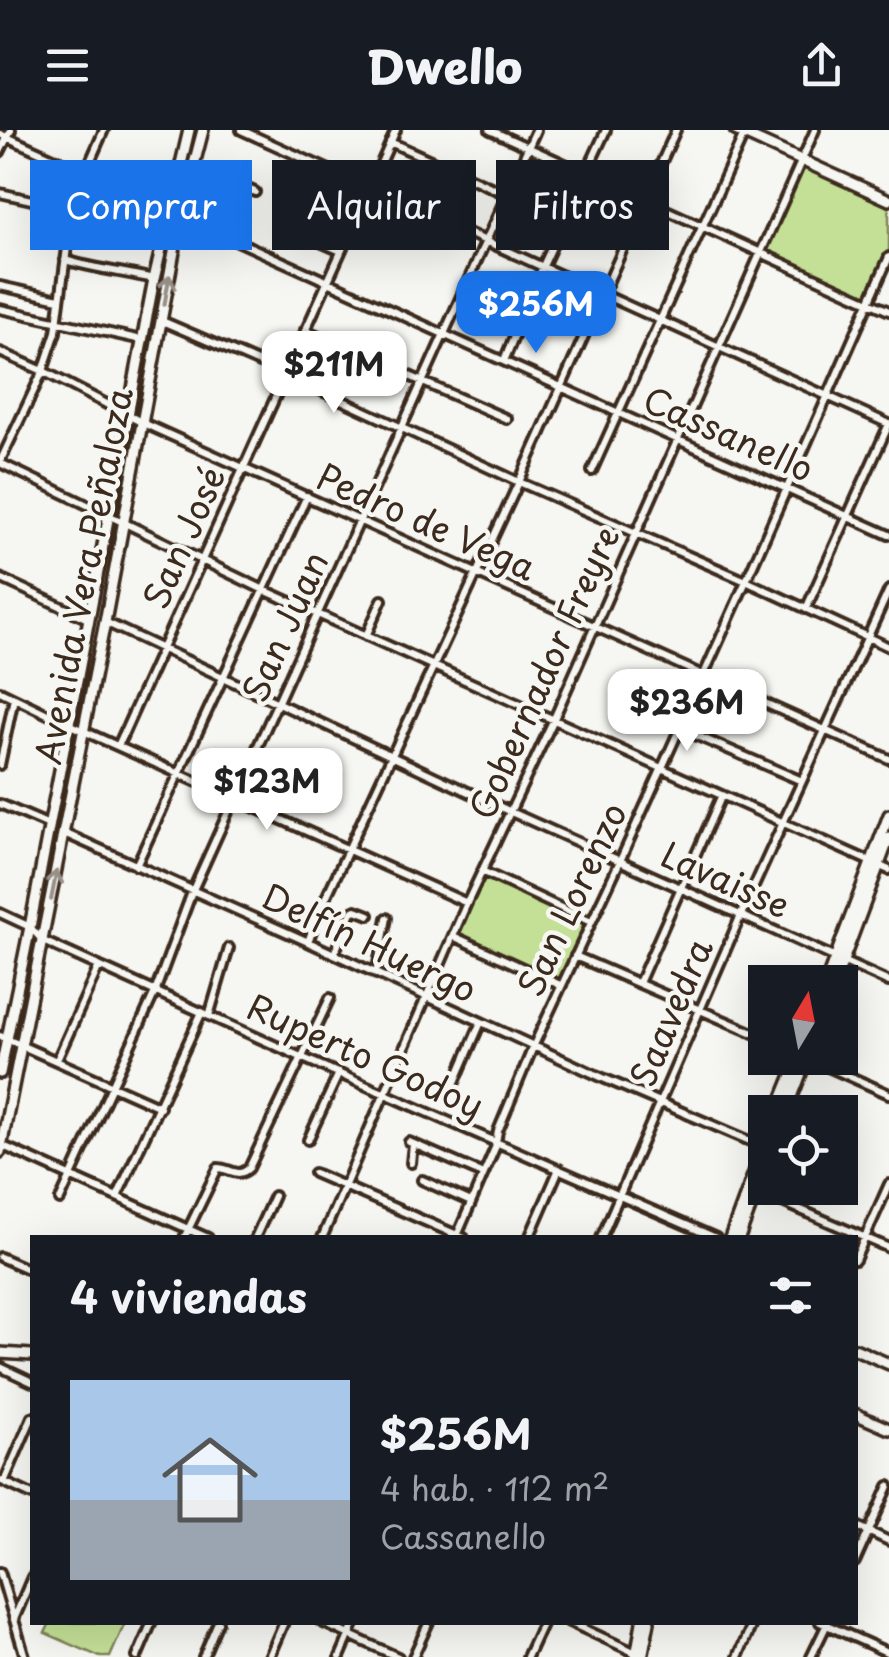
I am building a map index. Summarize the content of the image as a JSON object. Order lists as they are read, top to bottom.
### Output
{
  "streets": {
    "main road": ["Avenida Vera Peñaloza"],
    "street": [
      "Cassanello",
      "Pedro de Vega",
      "San José",
      "San Juan",
      "Gobernador Freyre",
      "Lavaisse",
      "San Lorenzo",
      "Delfín Huergo",
      "Saavedra",
      "Ruperto Godoy"
    ]
  },
  "crossings": [
    ["Cassanello", "San José"],
    ["Cassanello", "San Juan"],
    ["Cassanello", "Gobernador Freyre"],
    ["Cassanello", "San Lorenzo"],
    ["Pedro de Vega", "San José"],
    ["Pedro de Vega", "Avenida Vera Peñaloza"],
    ["Pedro de Vega", "San Juan"],
    ["Pedro de Vega", "Gobernador Freyre"],
    ["Pedro de Vega", "San Lorenzo"],
    ["Pedro de Vega", "Saavedra"],
    ["San José", "Lavaisse"],
    ["Avenida Vera Peñaloza", "Lavaisse"],
    ["Avenida Vera Peñaloza", "Delfín Huergo"],
    ["Avenida Vera Peñaloza", "Ruperto Godoy"],
    ["San Juan", "Lavaisse"],
    ["San Juan", "Delfín Huergo"],
    ["San Juan", "Ruperto Godoy"],
    ["Gobernador Freyre", "Lavaisse"],
    ["Gobernador Freyre", "Delfín Huergo"],
    ["Gobernador Freyre", "Ruperto Godoy"],
    ["Lavaisse", "San Lorenzo"],
    ["Lavaisse", "Saavedra"],
    ["San Lorenzo", "Delfín Huergo"],
    ["San Lorenzo", "Ruperto Godoy"],
    ["Delfín Huergo", "Saavedra"],
    ["Saavedra", "Ruperto Godoy"]
  ],
  "north": "top",
  "page": {
    "header": "Dwello",
    "chip": ["Comprar", "Alquilar", "Filtros"],
    "price": [
      "$256M",
      "$211M",
      "$236M",
      "$123M"
    ],
    "heading": "4 viviendas",
    "list": [
      {
        "name": "$256M",
        "note": "4 hab. · 112 m² · Cassanello"
      }
    ]
  }
}
